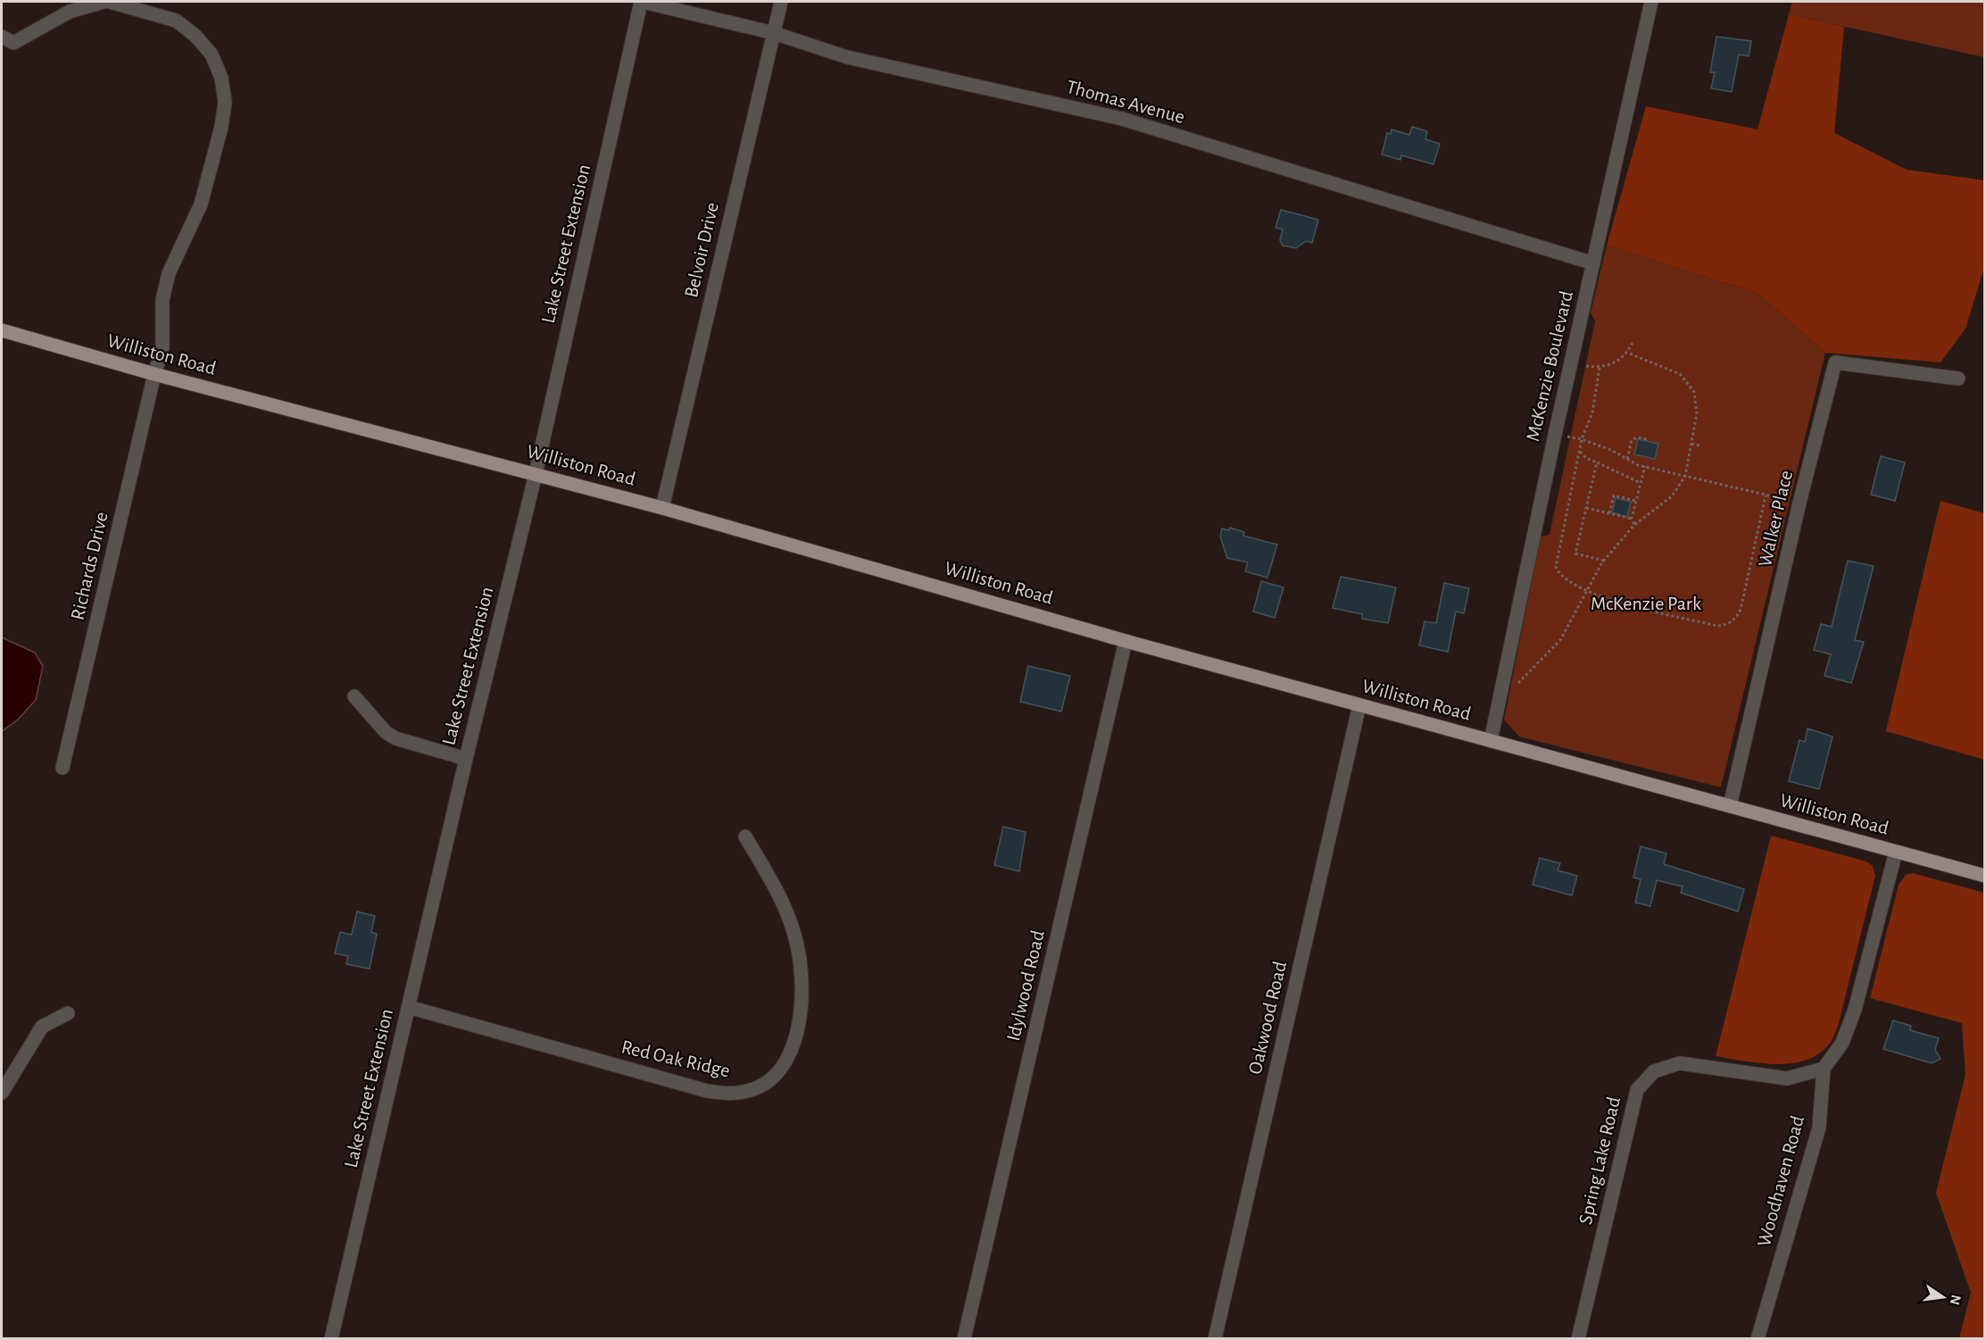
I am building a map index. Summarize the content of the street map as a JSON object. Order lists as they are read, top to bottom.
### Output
{
  "streets": {
    "main road": ["Williston Road"],
    "street": [
      "Thomas Avenue",
      "Lake Street Extension",
      "Belvoir Drive",
      "McKenzie Boulevard",
      "Walker Place",
      "Richards Drive",
      "Idylwood Road",
      "Oakwood Road",
      "Red Oak Ridge",
      "Spring Lake Road",
      "Woodhaven Road"
    ]
  },
  "crossings": [
    ["Thomas Avenue", "Lake Street Extension"],
    ["Thomas Avenue", "Belvoir Drive"],
    ["Thomas Avenue", "McKenzie Boulevard"],
    ["Lake Street Extension", "Williston Road"],
    ["Lake Street Extension", "Red Oak Ridge"],
    ["Belvoir Drive", "Williston Road"],
    ["Williston Road", "McKenzie Boulevard"],
    ["Williston Road", "Walker Place"],
    ["Williston Road", "Richards Drive"],
    ["Williston Road", "Idylwood Road"],
    ["Williston Road", "Oakwood Road"],
    ["Spring Lake Road", "Woodhaven Road"]
  ],
  "parks": ["McKenzie Park"],
  "north": "right"
}
